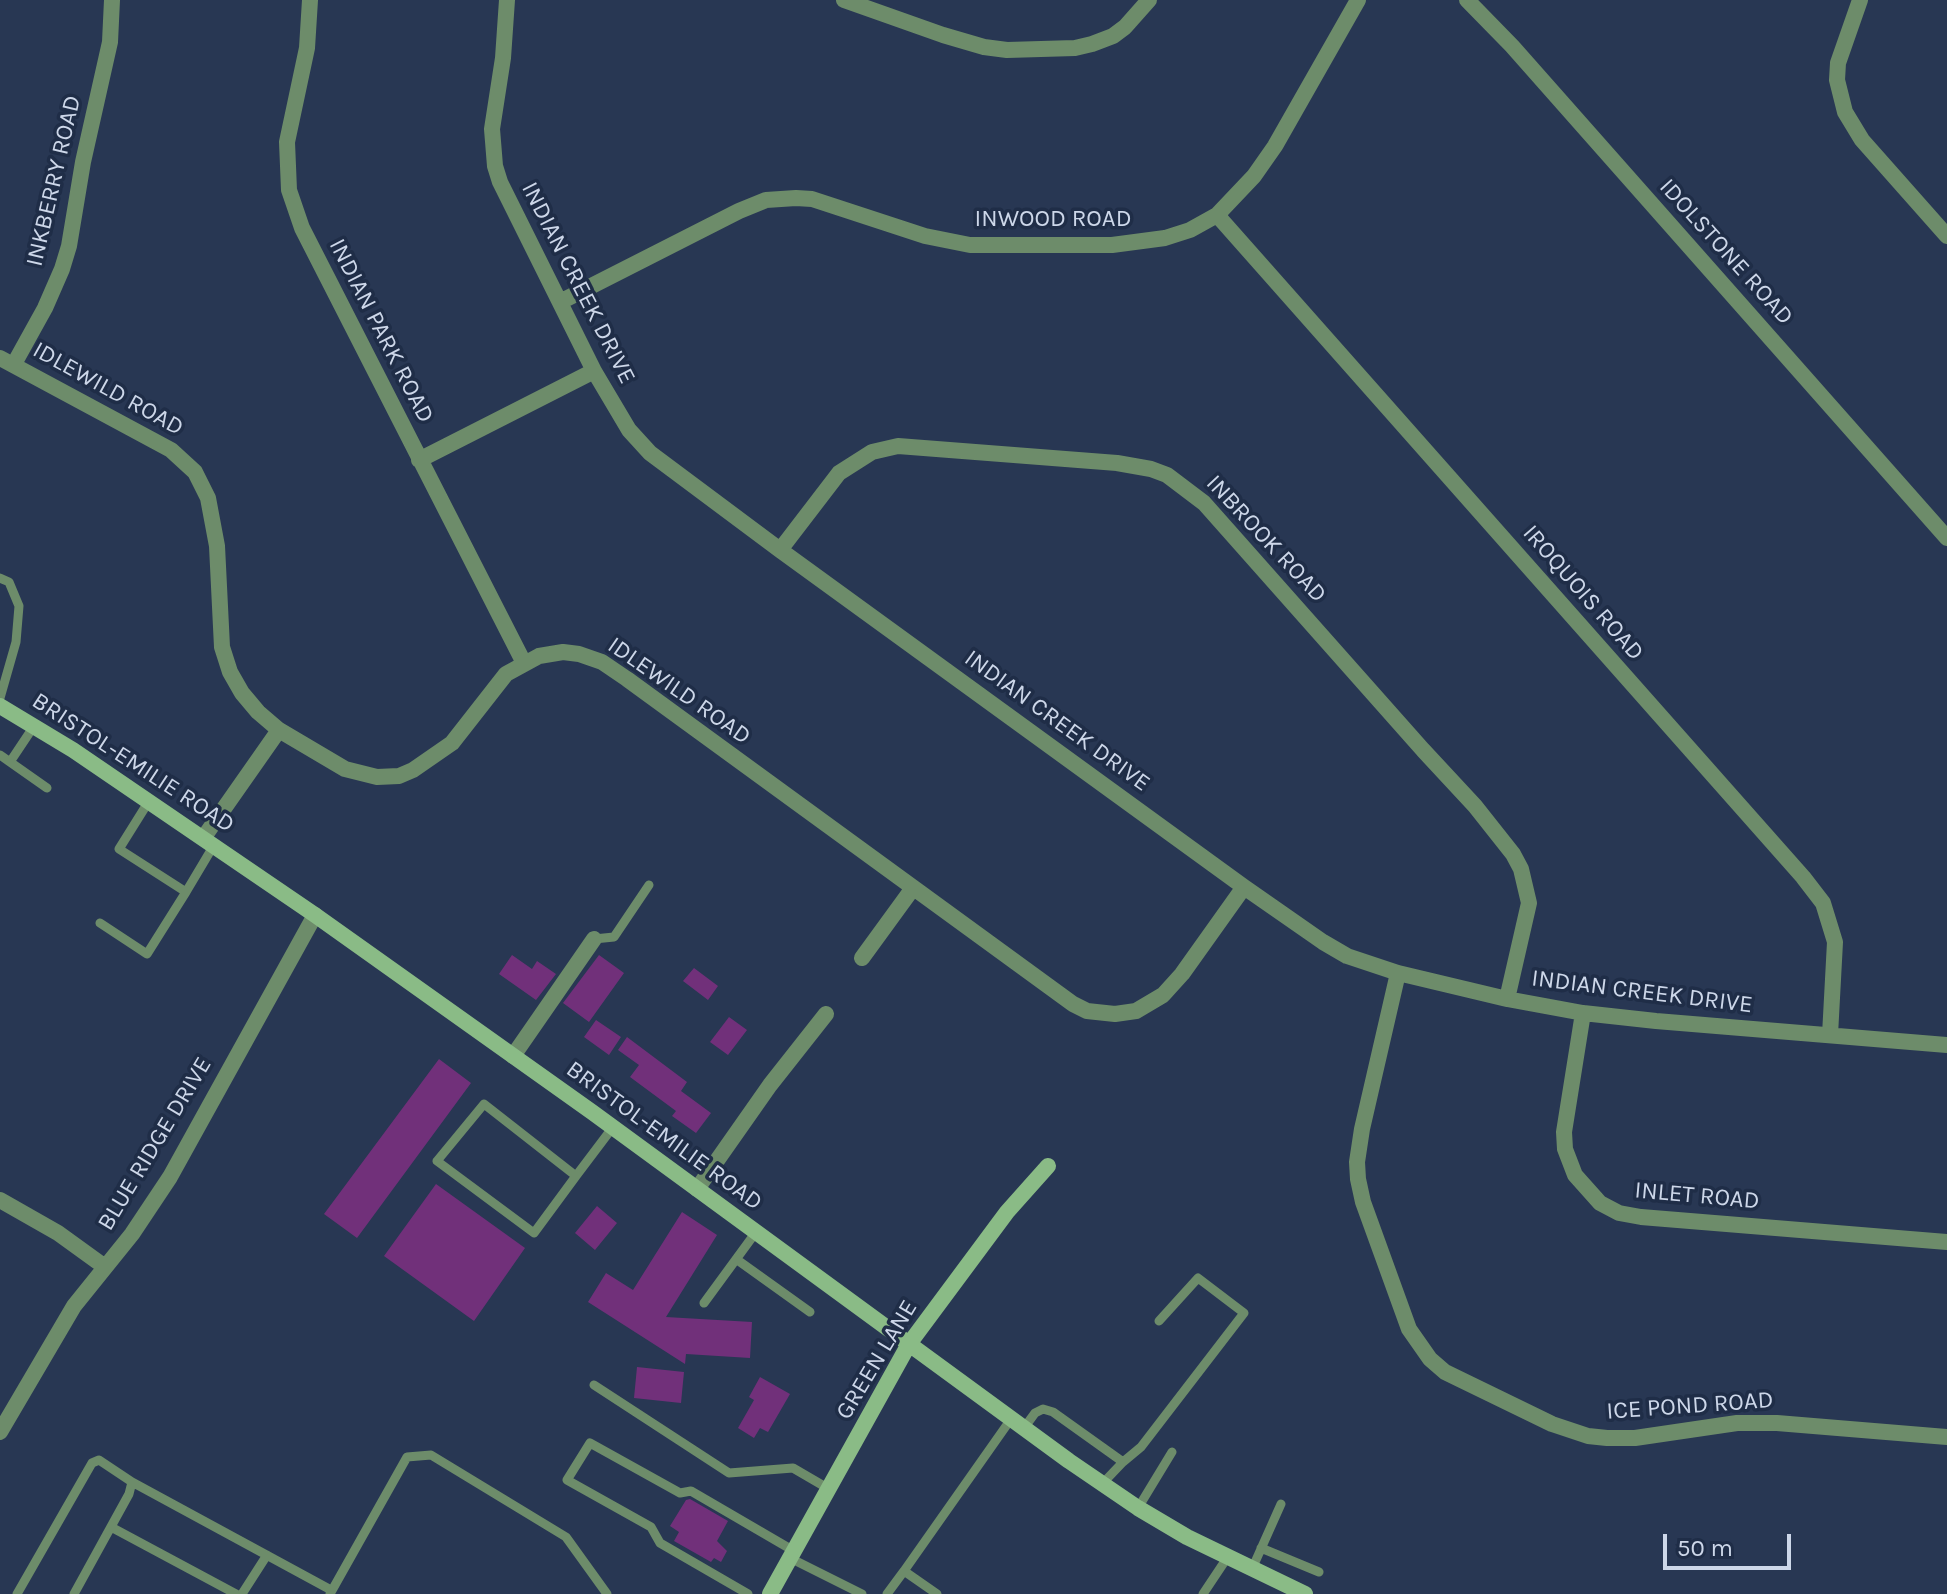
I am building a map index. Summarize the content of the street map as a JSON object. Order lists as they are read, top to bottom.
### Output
{
  "streets": {
    "street": [
      "INKBERRY ROAD",
      "INWOOD ROAD",
      "IDOLSTONE ROAD",
      "INDIAN CREEK DRIVE",
      "INDIAN PARK ROAD",
      "IDLEWILD ROAD",
      "INBROOK ROAD",
      "IROQUOIS ROAD",
      "BRISTOL-EMILIE ROAD",
      "BLUE RIDGE DRIVE",
      "INLET ROAD",
      "GREEN LANE",
      "ICE POND ROAD"
    ]
  },
  "crossings": [
    ["INKBERRY ROAD", "IDLEWILD ROAD"],
    ["INWOOD ROAD", "INDIAN CREEK DRIVE"],
    ["INWOOD ROAD", "IROQUOIS ROAD"],
    ["INDIAN CREEK DRIVE", "IDLEWILD ROAD"],
    ["INDIAN CREEK DRIVE", "INBROOK ROAD"],
    ["INDIAN CREEK DRIVE", "IROQUOIS ROAD"],
    ["INDIAN CREEK DRIVE", "INLET ROAD"],
    ["INDIAN CREEK DRIVE", "ICE POND ROAD"],
    ["INDIAN PARK ROAD", "IDLEWILD ROAD"],
    ["BRISTOL-EMILIE ROAD", "BLUE RIDGE DRIVE"],
    ["BRISTOL-EMILIE ROAD", "GREEN LANE"]
  ],
  "scale_bar": "50 m"
}
